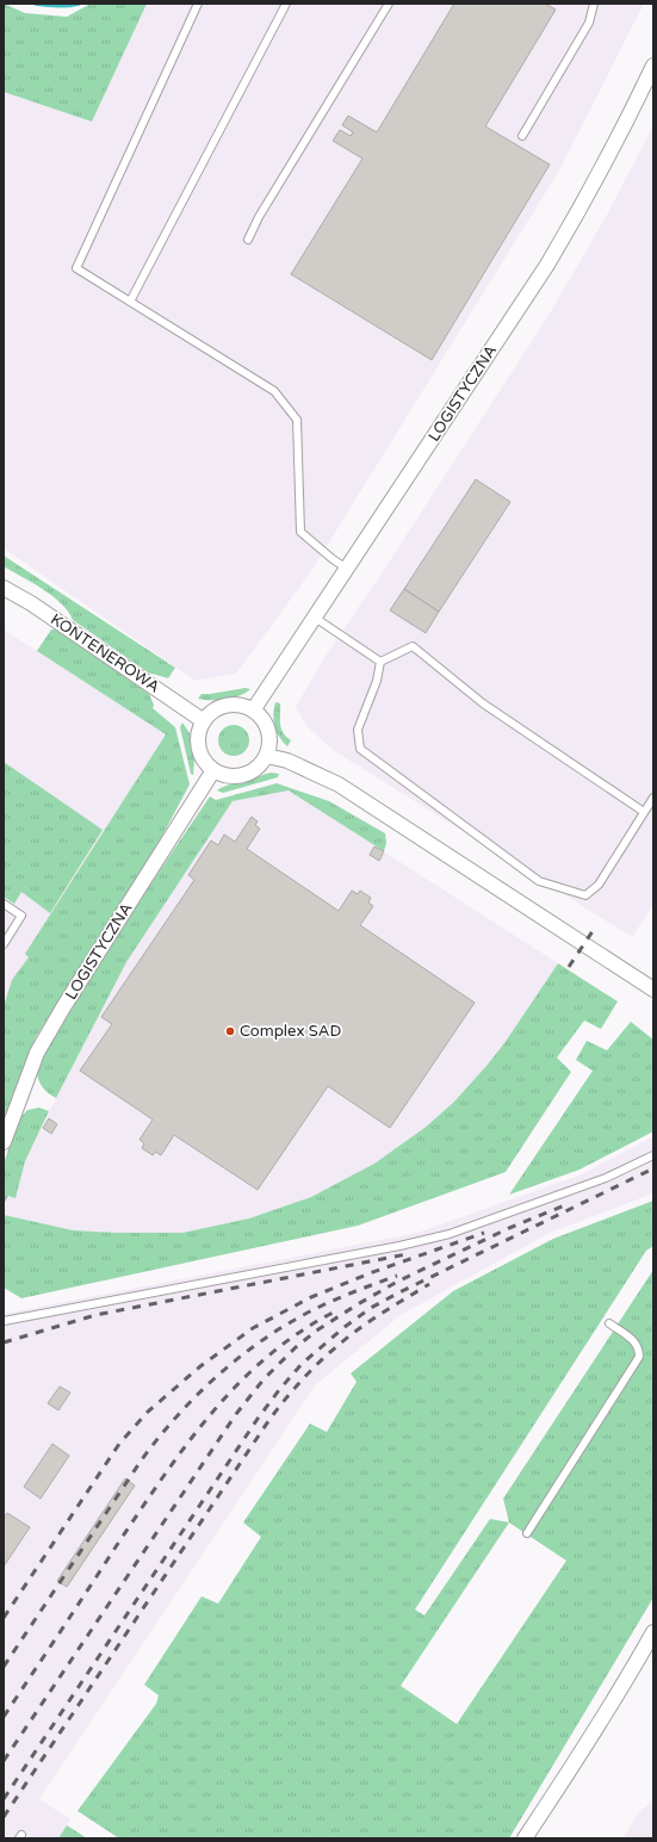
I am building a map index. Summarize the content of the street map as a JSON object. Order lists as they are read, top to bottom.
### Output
{
  "streets": {
    "street": ["LOGISTYCZNA", "KONTENEROWA"]
  },
  "crossings": [
    ["LOGISTYCZNA", "KONTENEROWA"]
  ],
  "places": ["Complex SAD"]
}
